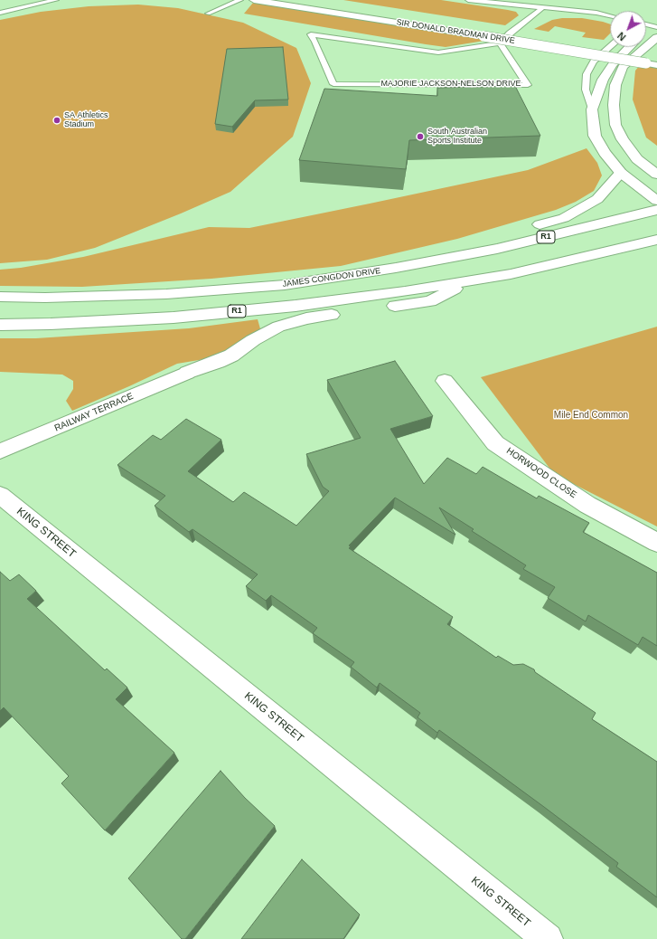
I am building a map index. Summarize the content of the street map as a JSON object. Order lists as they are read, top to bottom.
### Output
{
  "streets": {
    "main road": [
      "SIR DONALD BRADMAN DRIVE",
      "R1",
      "JAMES CONGDON DRIVE",
      "RAILWAY TERRACE",
      "HORWOOD CLOSE",
      "KING STREET"
    ],
    "lane": ["MAJORIE JACKSON-NELSON DRIVE"]
  },
  "crossings": [
    ["R1", "RAILWAY TERRACE"]
  ],
  "parks": ["Mile End Common"],
  "places": ["SA Athletics Stadium", "South Australian Sports Institute"],
  "north": "bottom left"
}
